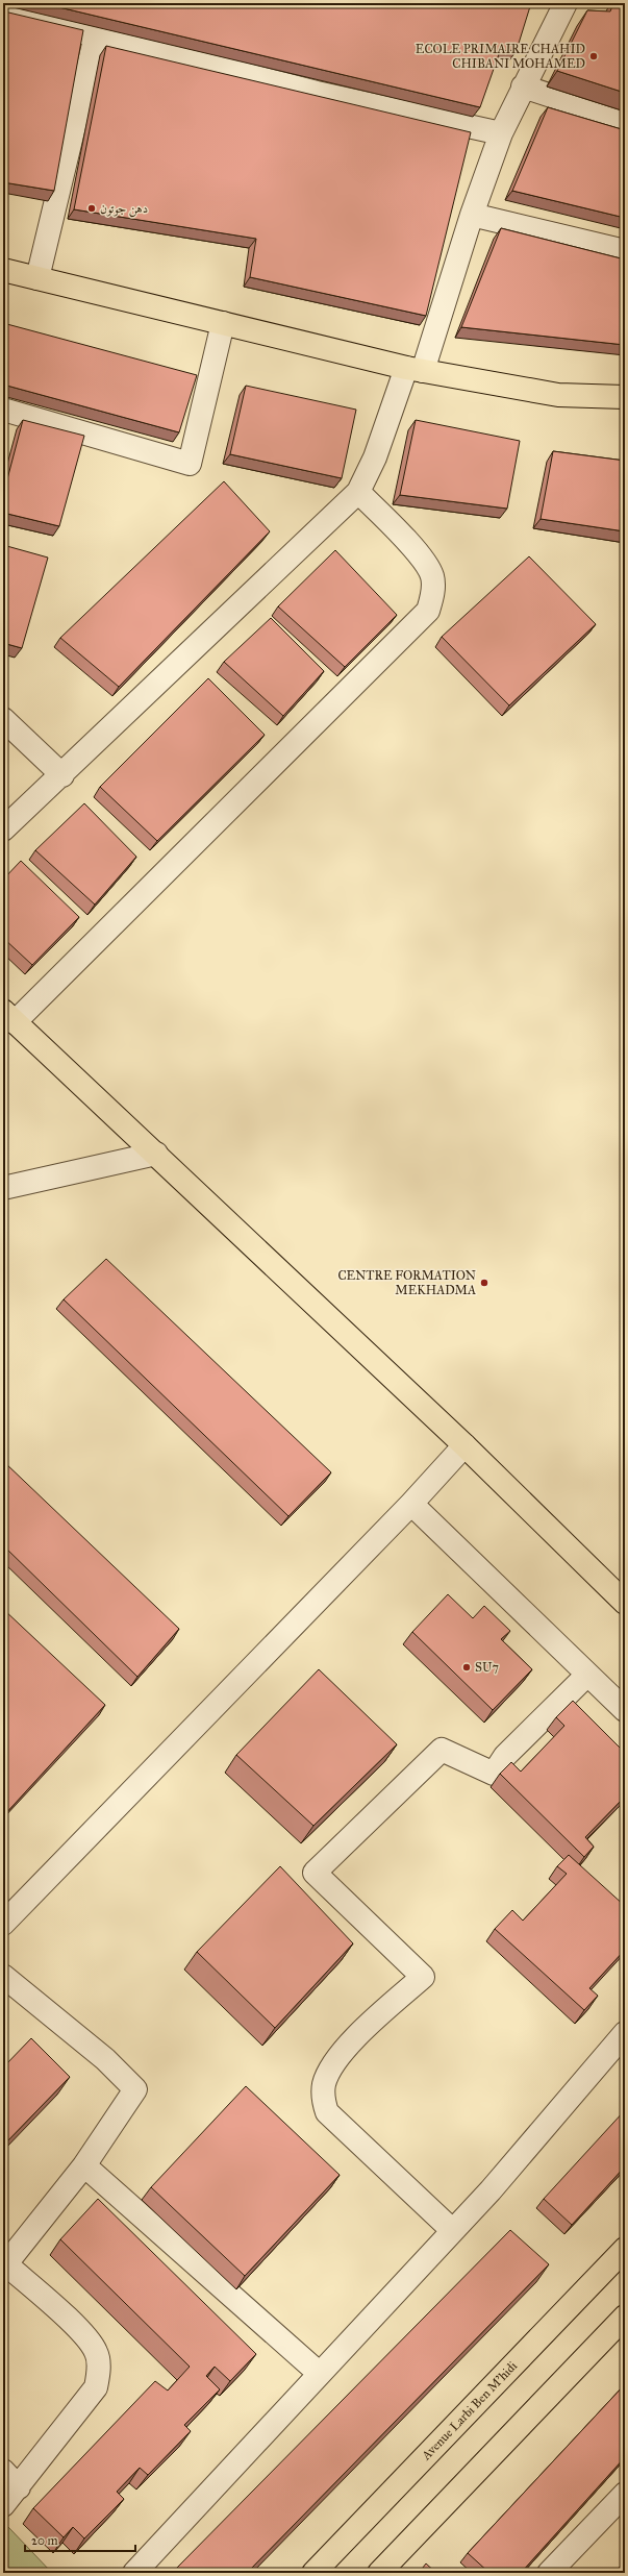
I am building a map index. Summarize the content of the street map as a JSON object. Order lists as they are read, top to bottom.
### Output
{
  "streets": {
    "main road": ["Avenue Larbi Ben M'hidi"]
  },
  "places": [
    "ECOLE PRIMAIRE CHAHID CHIBANI MOHAMED",
    "دهن جوتون",
    "CENTRE FORMATION MEKHADMA",
    "SU7"
  ],
  "scale_bar": "20 m"
}
